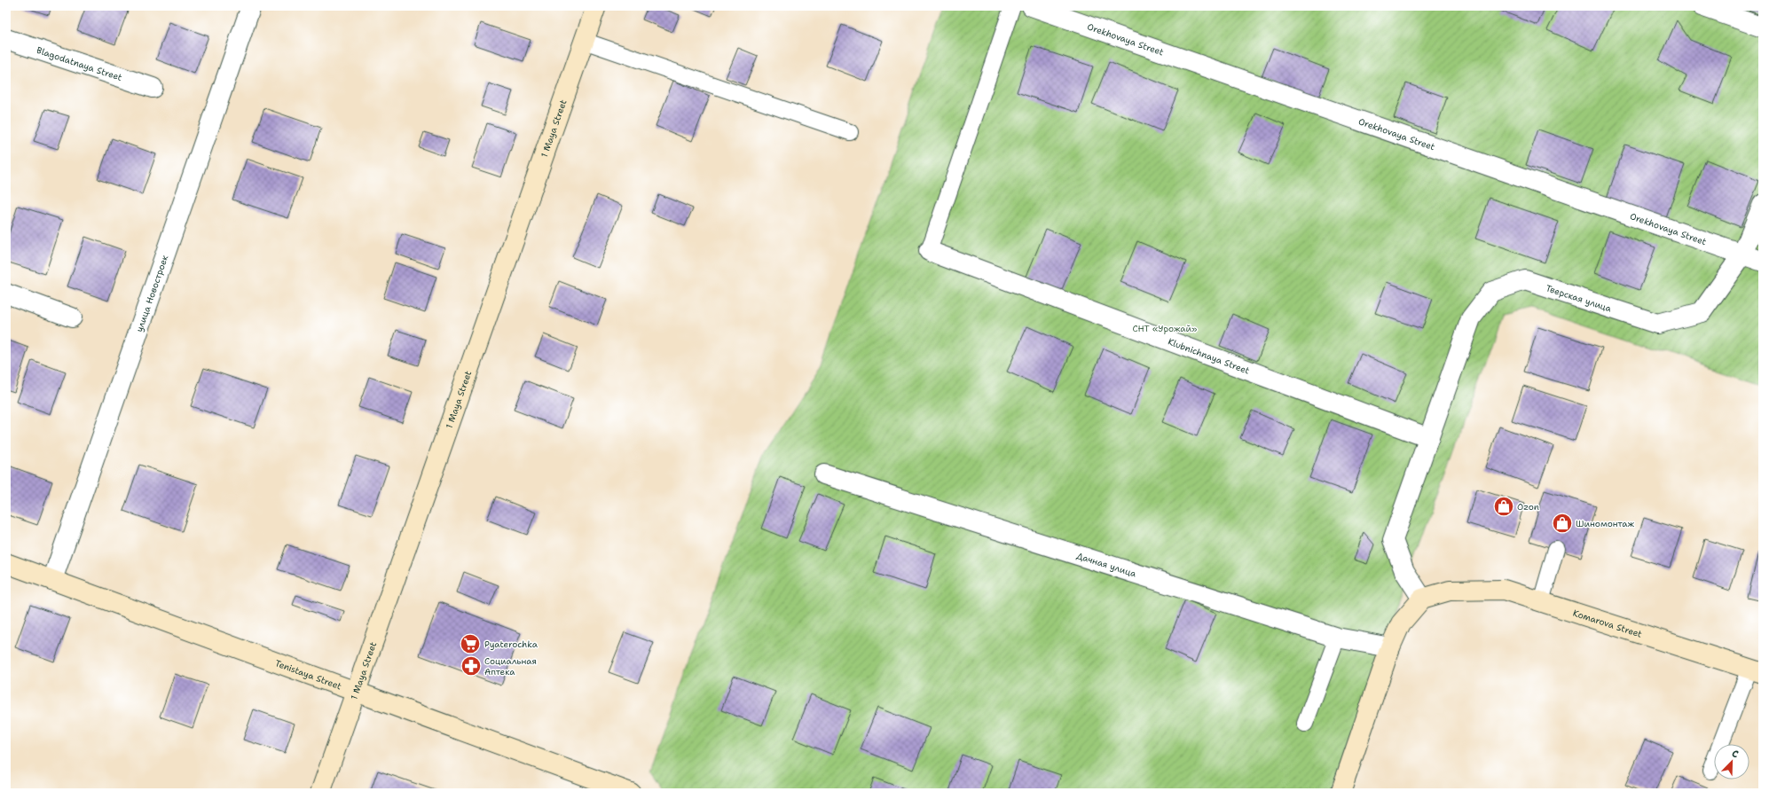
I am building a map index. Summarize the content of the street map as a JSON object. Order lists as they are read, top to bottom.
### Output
{
  "streets": {
    "street": [
      "Orekhovaya Street",
      "Blagodatnaya Street",
      "1 Maya Street",
      "улица Новостроек",
      "Тверская улица",
      "Klubnichnaya Street",
      "Дачная улица",
      "Komarova Street",
      "Tenistaya Street"
    ]
  },
  "crossings": [
    ["Orekhovaya Street", "Тверская улица"],
    ["1 Maya Street", "Tenistaya Street"],
    ["улица Новостроек", "Tenistaya Street"],
    ["Тверская улица", "Klubnichnaya Street"],
    ["Тверская улица", "Komarova Street"]
  ],
  "parks": ["СНТ «Урожай»"],
  "places": {
    "shop": ["Ozon", "Шиномонтаж"],
    "supermarket": ["Pyaterochka"],
    "pharmacy": ["Социальная Аптека"]
  },
  "north": "top right"
}
